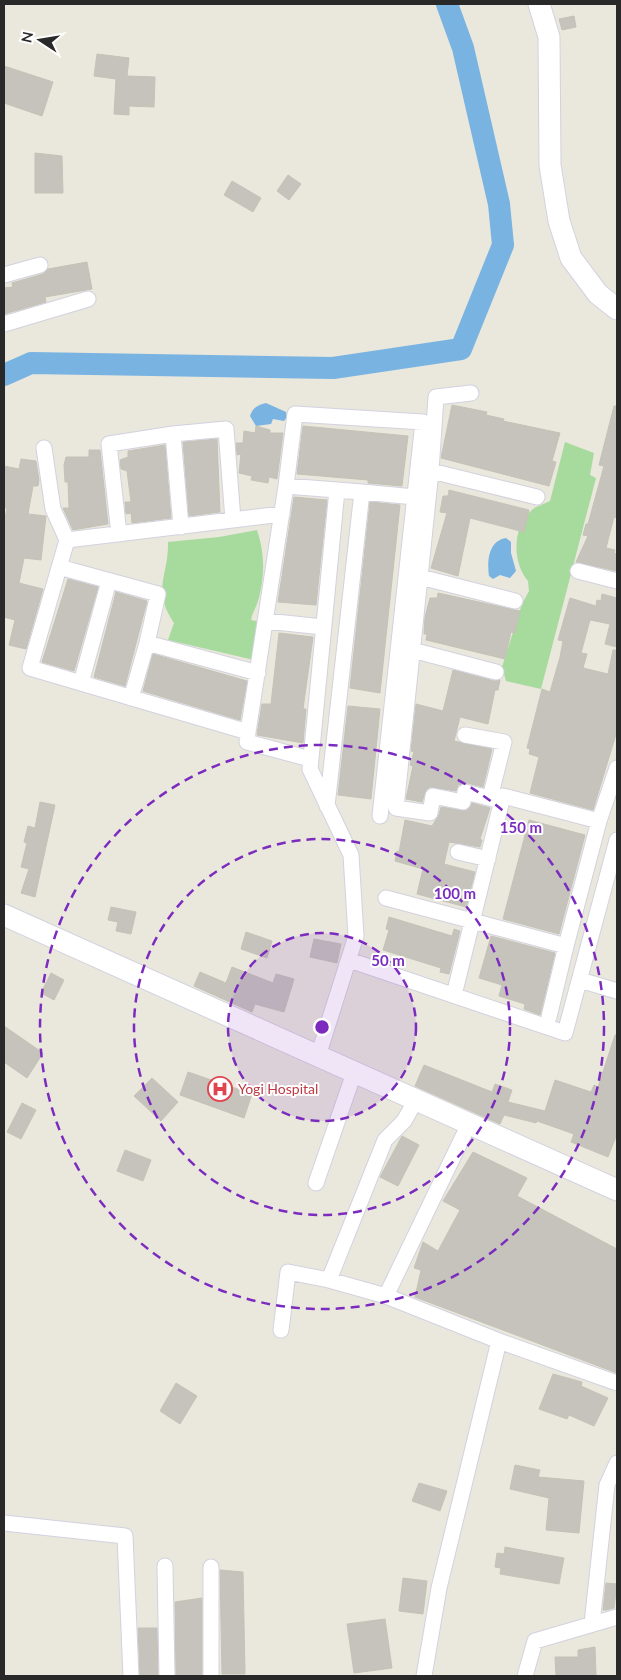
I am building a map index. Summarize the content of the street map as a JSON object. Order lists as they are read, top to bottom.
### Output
{
  "places": {
    "hospital": ["Yogi Hospital"]
  },
  "north": "left",
  "rings": ["150 m", "100 m", "50 m"]
}
